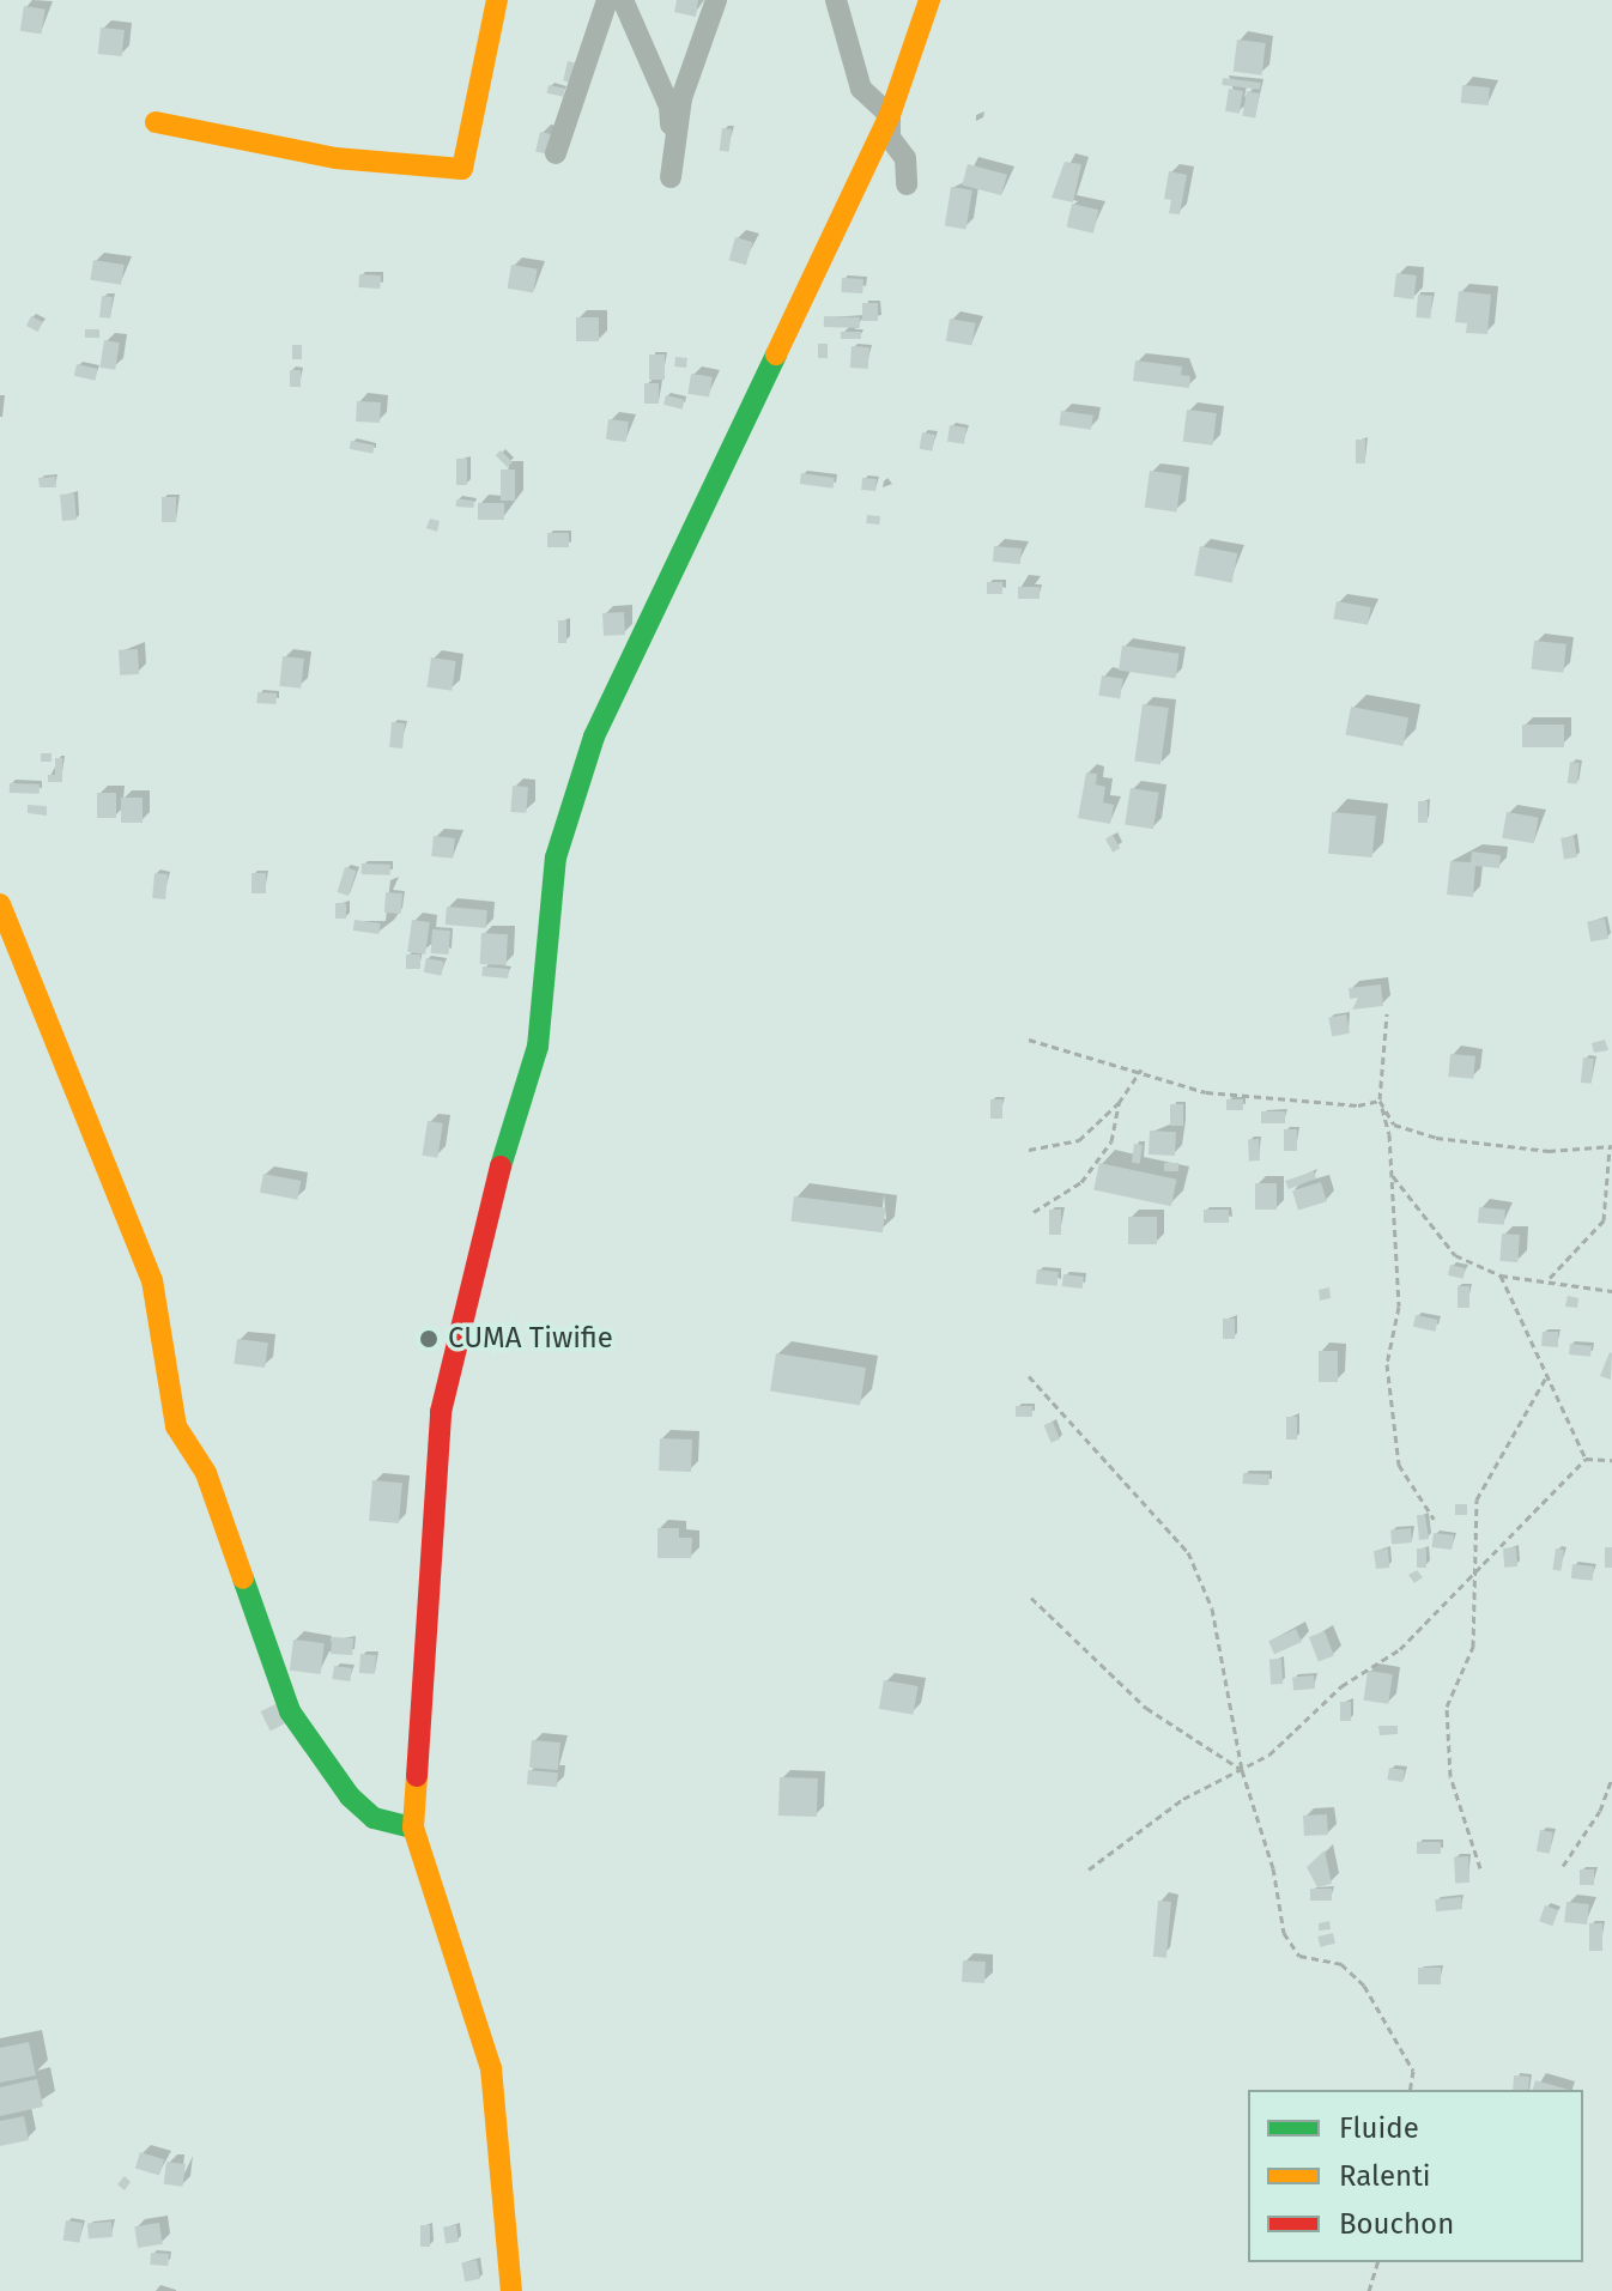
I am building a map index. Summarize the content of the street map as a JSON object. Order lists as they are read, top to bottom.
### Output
{
  "places": ["CUMA Tiwifie"],
  "legend": ["Fluide", "Ralenti", "Bouchon"]
}
